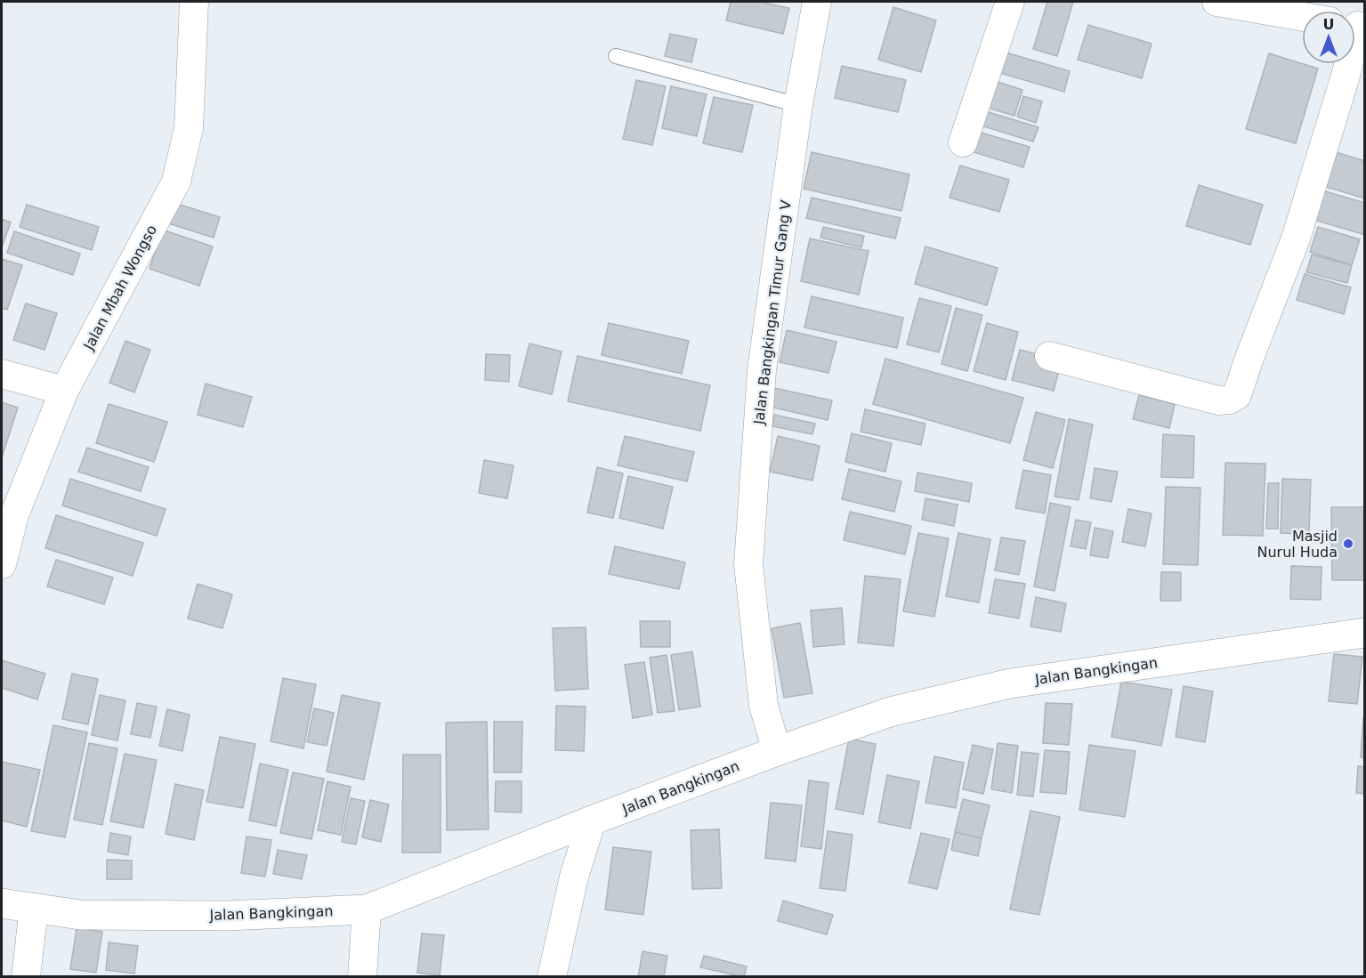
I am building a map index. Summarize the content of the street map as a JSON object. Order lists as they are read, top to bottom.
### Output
{
  "streets": {
    "street": ["Jalan Mbah Wongso", "Jalan Bangkingan Timur Gang V", "Jalan Bangkingan"]
  },
  "crossings": [
    ["Jalan Bangkingan Timur Gang V", "Jalan Bangkingan"]
  ],
  "places": ["Masjid Nurul Huda"],
  "north": "top"
}
